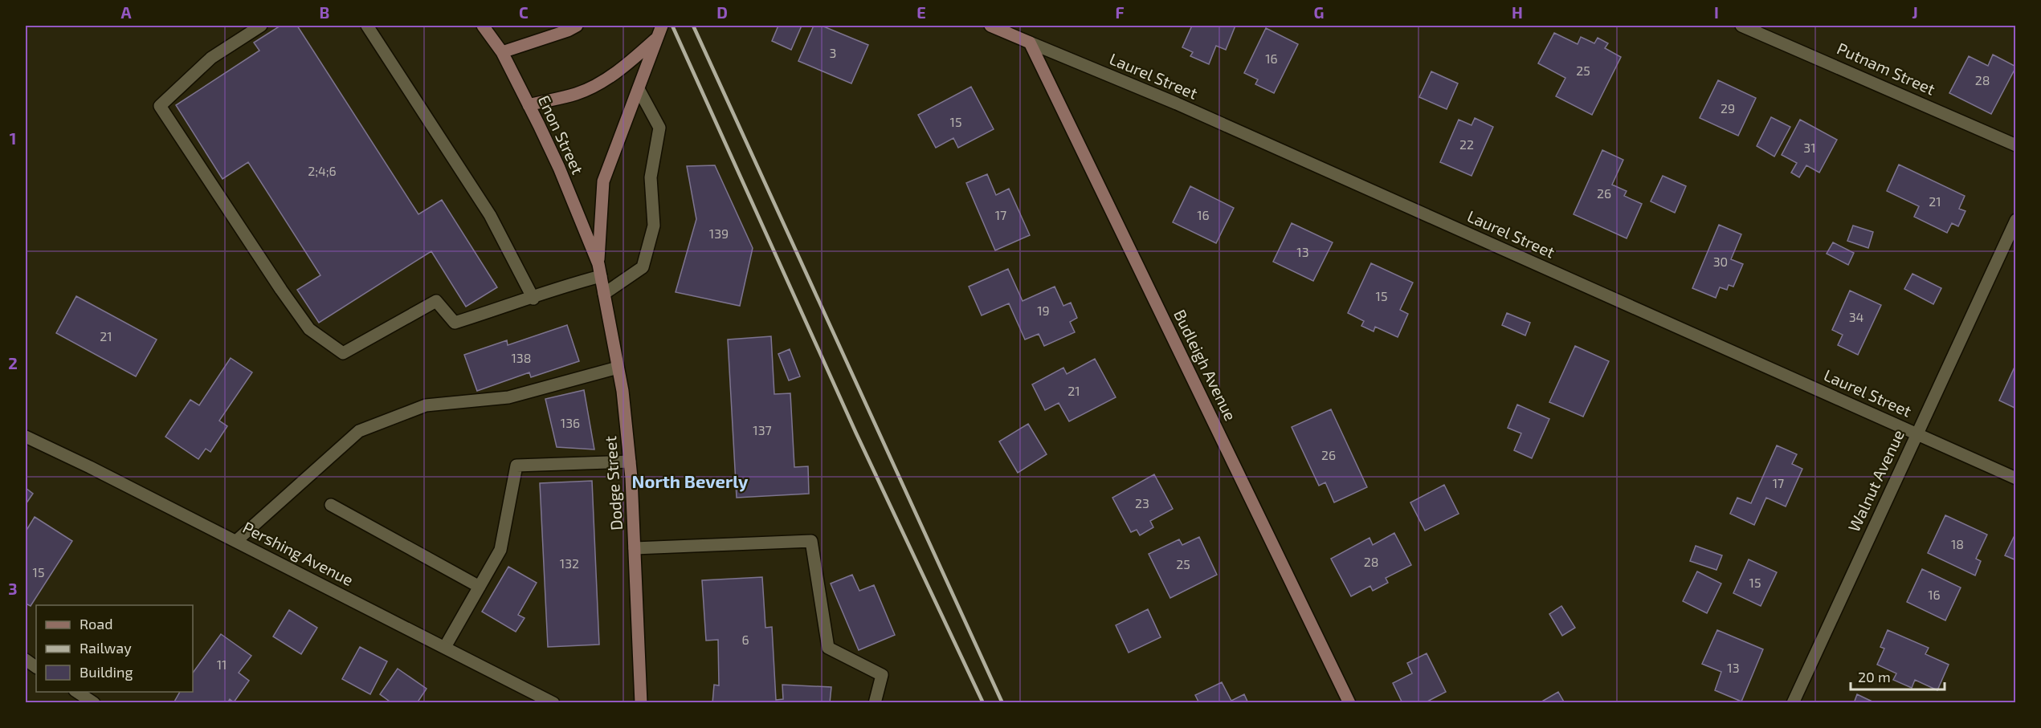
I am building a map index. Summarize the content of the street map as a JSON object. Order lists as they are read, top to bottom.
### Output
{
  "streets": {
    "main road": [
      "Laurel Street",
      "Enon Street",
      "Budleigh Avenue",
      "Dodge Street"
    ],
    "street": ["Putnam Street", "Walnut Avenue", "Pershing Avenue"]
  },
  "crossings": [
    ["Laurel Street", "Budleigh Avenue"],
    ["Laurel Street", "Walnut Avenue"],
    ["Enon Street", "Dodge Street"]
  ],
  "districts": ["North Beverly"],
  "house_numbers": [
    "3",
    "16",
    "25",
    "28",
    "29",
    "15",
    "22",
    "31",
    "2;4;6",
    "26",
    "21",
    "17",
    "16",
    "139",
    "13",
    "30",
    "15",
    "19",
    "34",
    "21",
    "138",
    "21",
    "136",
    "137",
    "26",
    "17",
    "23",
    "18",
    "28",
    "132",
    "25",
    "15",
    "15",
    "16",
    "6",
    "11",
    "13"
  ],
  "legend": ["Road", "Railway", "Building"],
  "scale_bar": "20 m",
  "grid": {
    "columns": [
      "A",
      "B",
      "C",
      "D",
      "E",
      "F",
      "G",
      "H",
      "I",
      "J"
    ],
    "rows": ["1", "2", "3"]
  }
}
